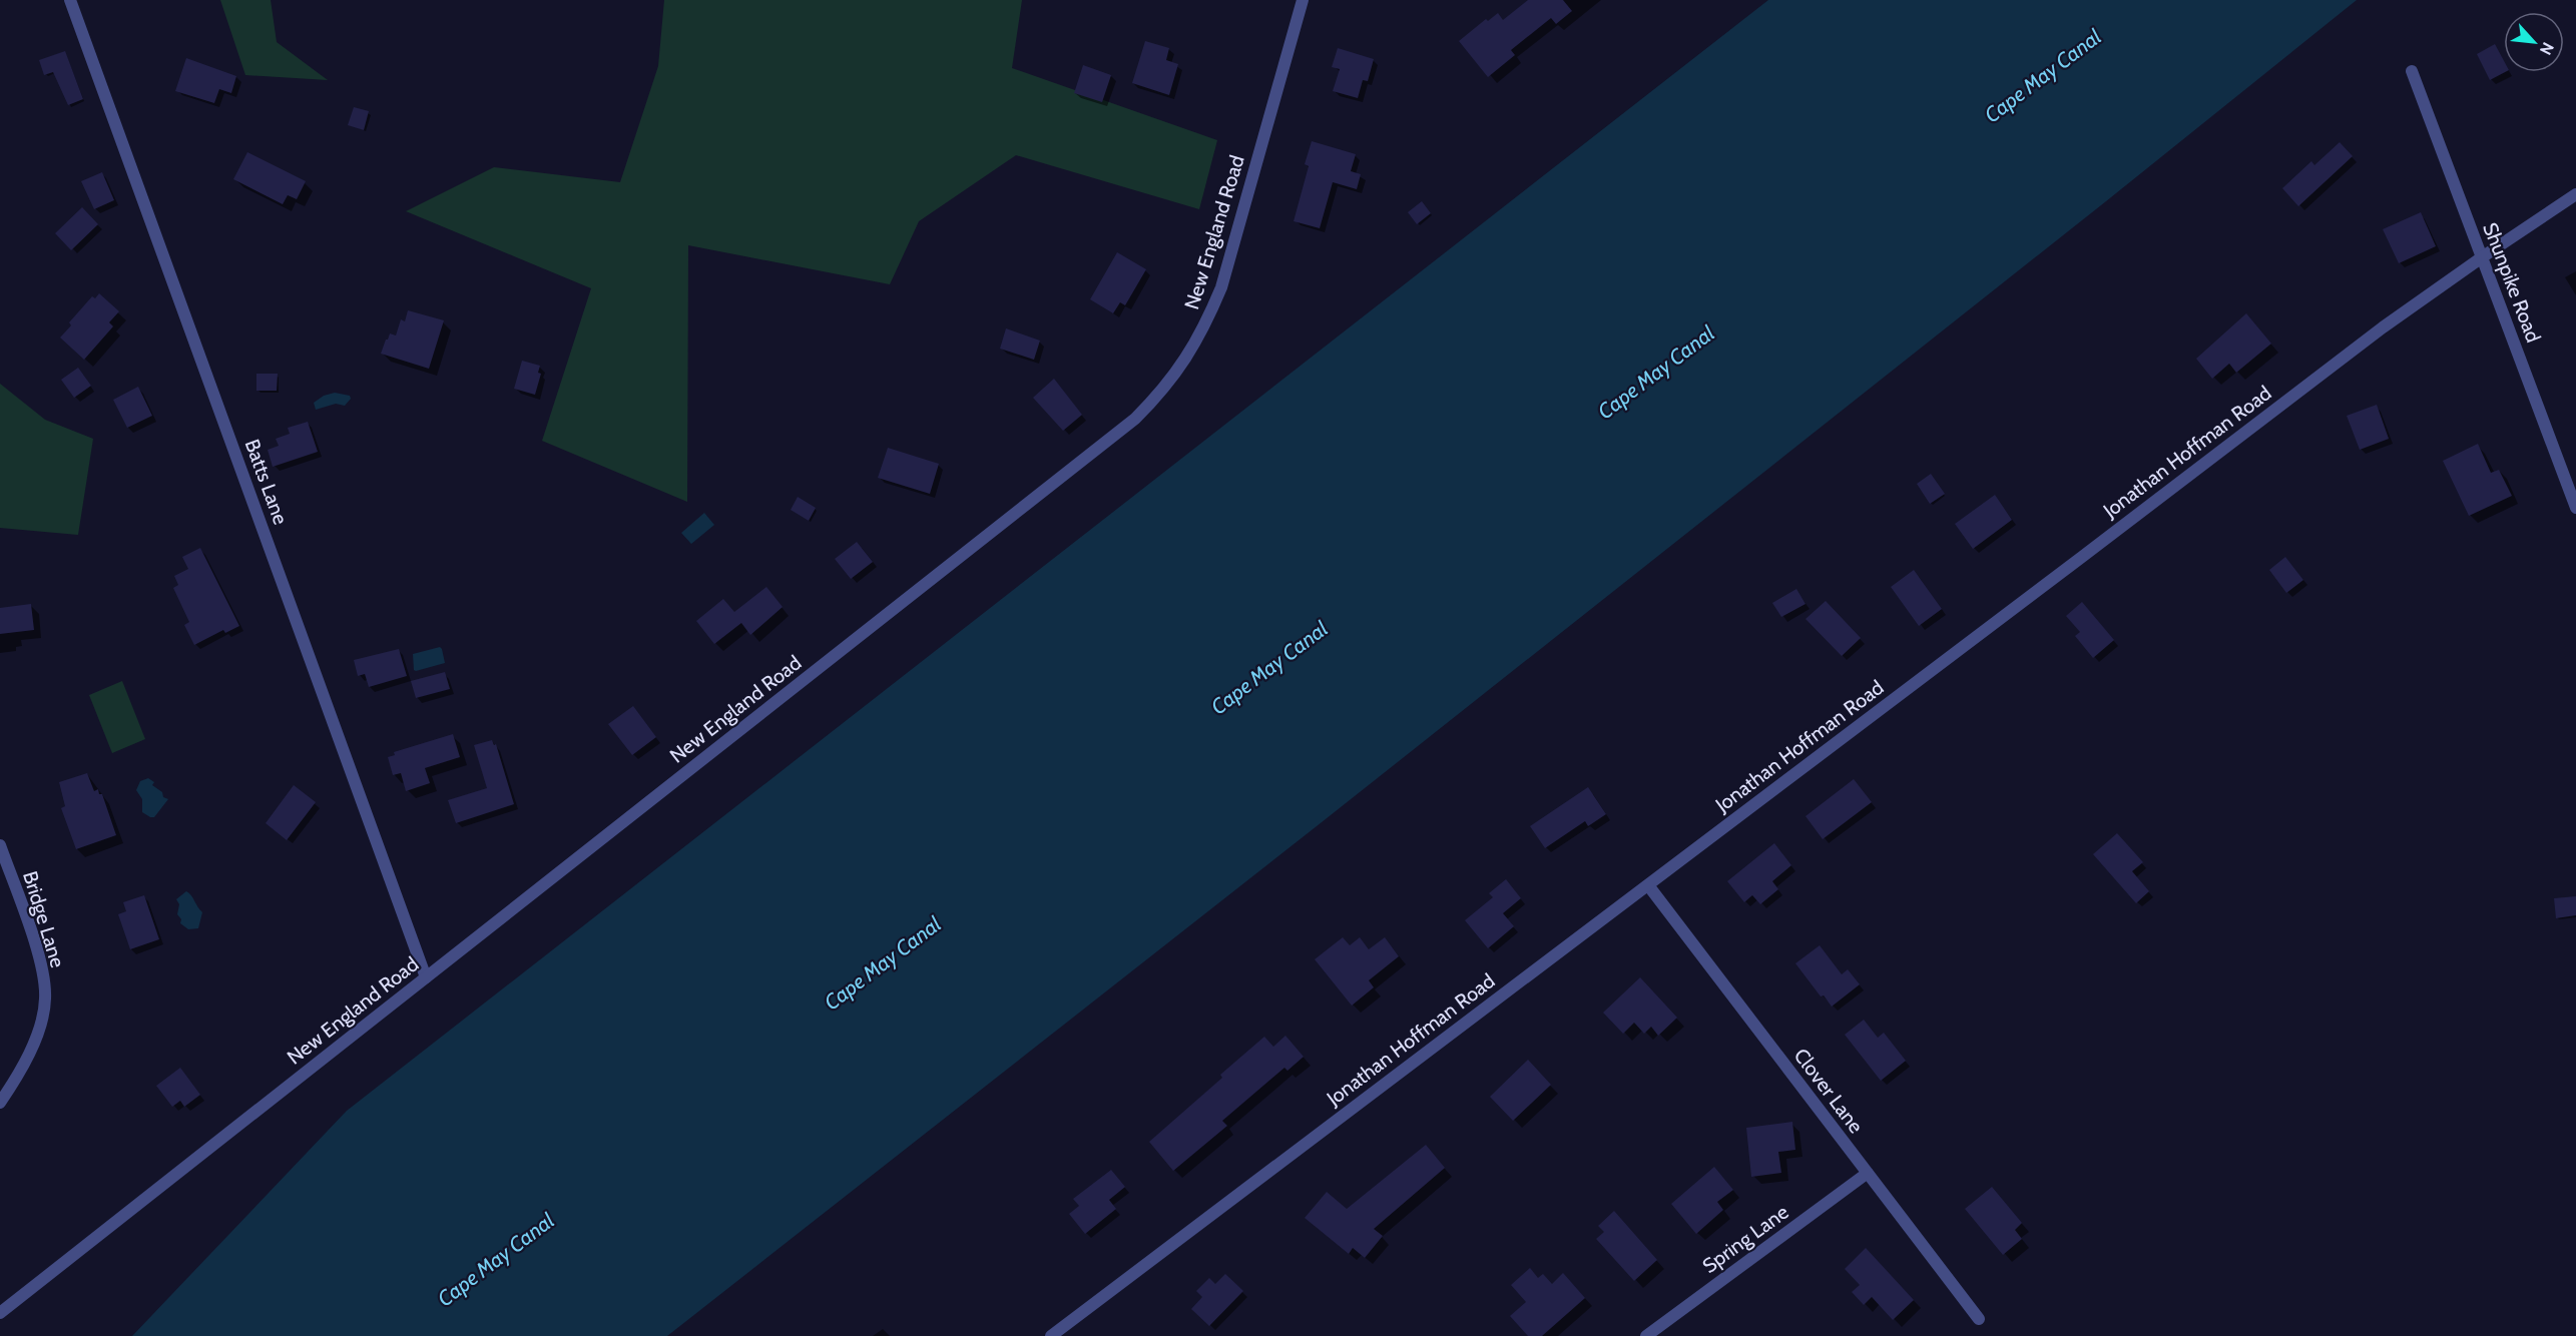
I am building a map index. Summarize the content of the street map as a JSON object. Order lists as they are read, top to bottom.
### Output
{
  "streets": {
    "street": [
      "New England Road",
      "Shunpike Road",
      "Jonathan Hoffman Road",
      "Batts Lane",
      "Bridge Lane",
      "Clover Lane",
      "Spring Lane"
    ]
  },
  "crossings": [
    ["New England Road", "Batts Lane"],
    ["Shunpike Road", "Jonathan Hoffman Road"],
    ["Jonathan Hoffman Road", "Clover Lane"],
    ["Clover Lane", "Spring Lane"]
  ],
  "water": ["Cape May Canal"],
  "north": "bottom right"
}
